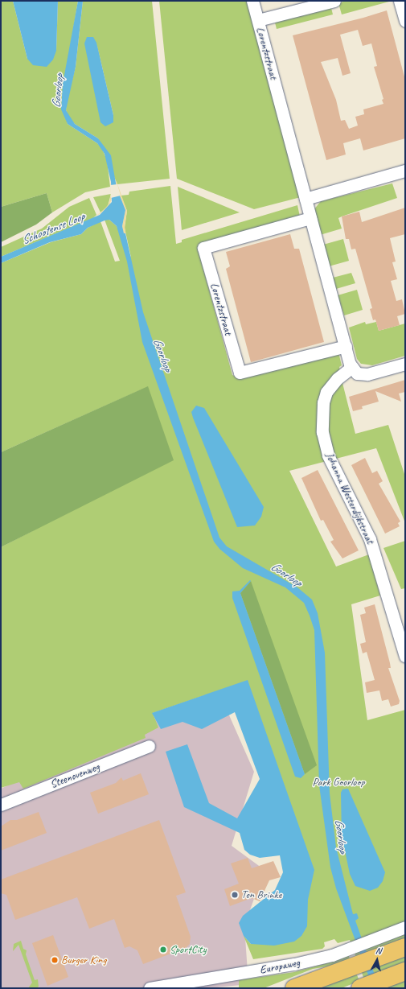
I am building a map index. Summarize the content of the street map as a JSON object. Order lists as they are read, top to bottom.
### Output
{
  "streets": {
    "main road": ["Europaweg"],
    "street": ["Lorentzstraat", "Johanna Westerdijkstraat", "Steenovenweg"]
  },
  "crossings": [
    ["Lorentzstraat", "Johanna Westerdijkstraat"]
  ],
  "water": ["Goorloop", "Schootense Loop"],
  "parks": ["Park Goorloop"],
  "places": ["Ten Brinke", "SportCity", "Burger King"],
  "north": "top"
}
